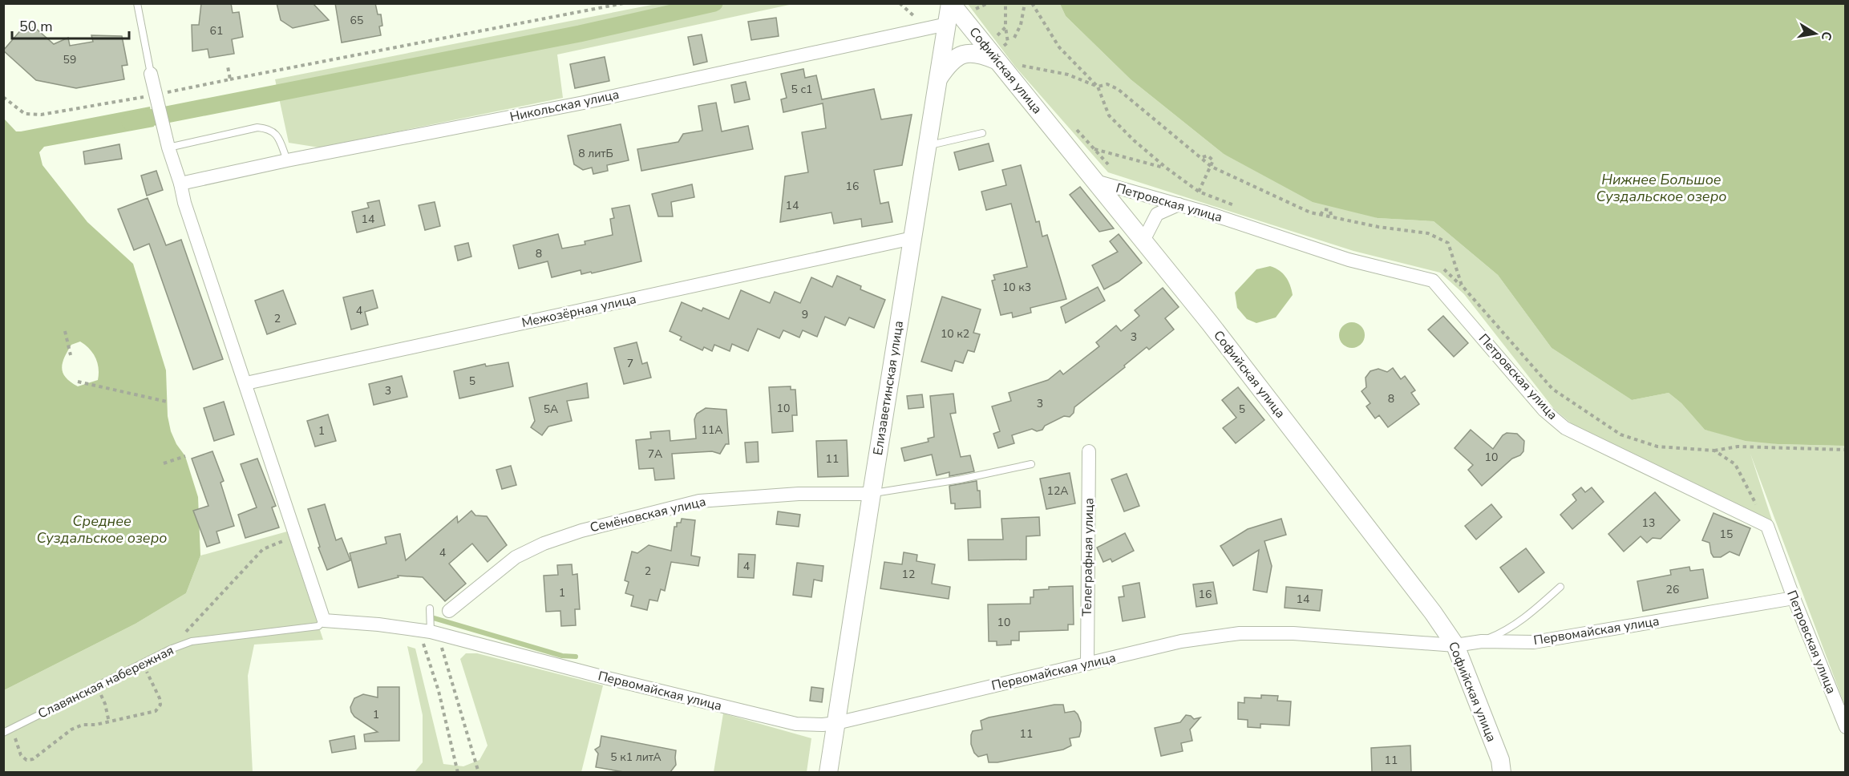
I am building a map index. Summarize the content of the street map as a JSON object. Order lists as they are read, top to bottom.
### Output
{
  "streets": {
    "street": [
      "Софийская улица",
      "Никольская улица",
      "Петровская улица",
      "Межозёрная улица",
      "Елизаветинская улица",
      "Семёновская улица",
      "Телеграфная улица",
      "Первомайская улица"
    ],
    "lane": ["Славянская набережная"]
  },
  "crossings": [
    ["Софийская улица", "Петровская улица"],
    ["Софийская улица", "Елизаветинская улица"],
    ["Софийская улица", "Первомайская улица"],
    ["Никольская улица", "Елизаветинская улица"],
    ["Петровская улица", "Первомайская улица"],
    ["Межозёрная улица", "Елизаветинская улица"],
    ["Елизаветинская улица", "Семёновская улица"],
    ["Елизаветинская улица", "Первомайская улица"],
    ["Телеграфная улица", "Первомайская улица"],
    ["Первомайская улица", "Славянская набережная"]
  ],
  "water": ["Нижнее Большое Суздальское озеро", "Среднее Суздальское озеро"],
  "house_numbers": [
    "65",
    "61",
    "59",
    "5 с1",
    "8 литБ",
    "16",
    "14",
    "14",
    "8",
    "10 к3",
    "4",
    "9",
    "2",
    "10 к2",
    "3",
    "7",
    "5",
    "3",
    "8",
    "3",
    "10",
    "5А",
    "5",
    "11А",
    "1",
    "7А",
    "10",
    "11",
    "12А",
    "13",
    "15",
    "4",
    "4",
    "2",
    "12",
    "26",
    "1",
    "16",
    "14",
    "10",
    "1",
    "11",
    "5 к1 литА",
    "11"
  ],
  "scale_bar": "50 m",
  "north": "right"
}
